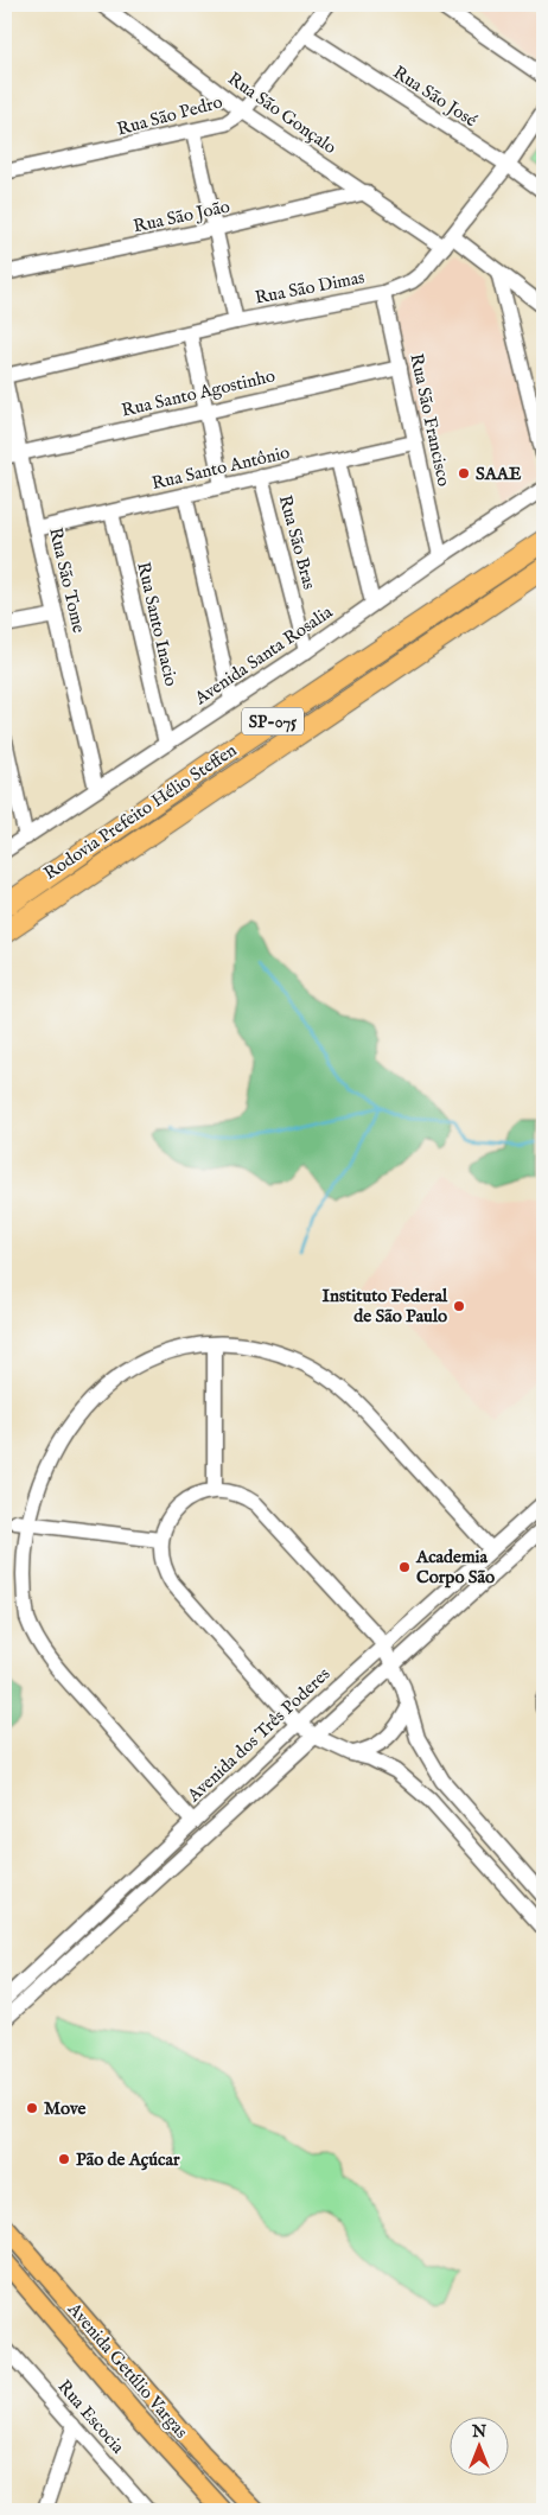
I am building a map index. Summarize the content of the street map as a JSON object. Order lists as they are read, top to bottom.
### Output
{
  "streets": {
    "highway": ["SP-075", "Rodovia Prefeito Hélio Steffen"],
    "main road": ["Avenida Getúlio Vargas"],
    "street": [
      "Rua São José",
      "Rua São Gonçalo",
      "Rua São Pedro",
      "Rua São João",
      "Rua São Dimas",
      "Rua Santo Agostinho",
      "Rua São Francisco",
      "Rua Santo Antônio",
      "Rua São Bras",
      "Rua São Tome",
      "Rua Santo Inacio",
      "Avenida Santa Rosalia",
      "Avenida dos Três Poderes",
      "Rua Escocia"
    ]
  },
  "crossings": [
    ["Rua São José", "Rua São Pedro"],
    ["Rua São José", "Rua São Dimas"],
    ["Rua São Gonçalo", "Rua São Pedro"],
    ["Rua São Gonçalo", "Rua São João"],
    ["Rua São Gonçalo", "Rua São Dimas"],
    ["Rua São Dimas", "Rua São Francisco"],
    ["Rua São Dimas", "Rua São Tome"],
    ["Rua Santo Agostinho", "Rua São Francisco"],
    ["Rua Santo Agostinho", "Rua São Tome"],
    ["Rua São Francisco", "Rua Santo Antônio"],
    ["Rua São Francisco", "Avenida Santa Rosalia"],
    ["Rua Santo Antônio", "Rua São Bras"],
    ["Rua Santo Antônio", "Rua São Tome"],
    ["Rua Santo Antônio", "Rua Santo Inacio"],
    ["Rua São Bras", "Avenida Santa Rosalia"],
    ["Rua São Tome", "Avenida Santa Rosalia"],
    ["Rua Santo Inacio", "Avenida Santa Rosalia"]
  ],
  "places": [
    "SAAE",
    "Instituto Federal de São Paulo",
    "Academia Corpo São",
    "Move",
    "Pão de Açúcar"
  ],
  "north": "top"
}
